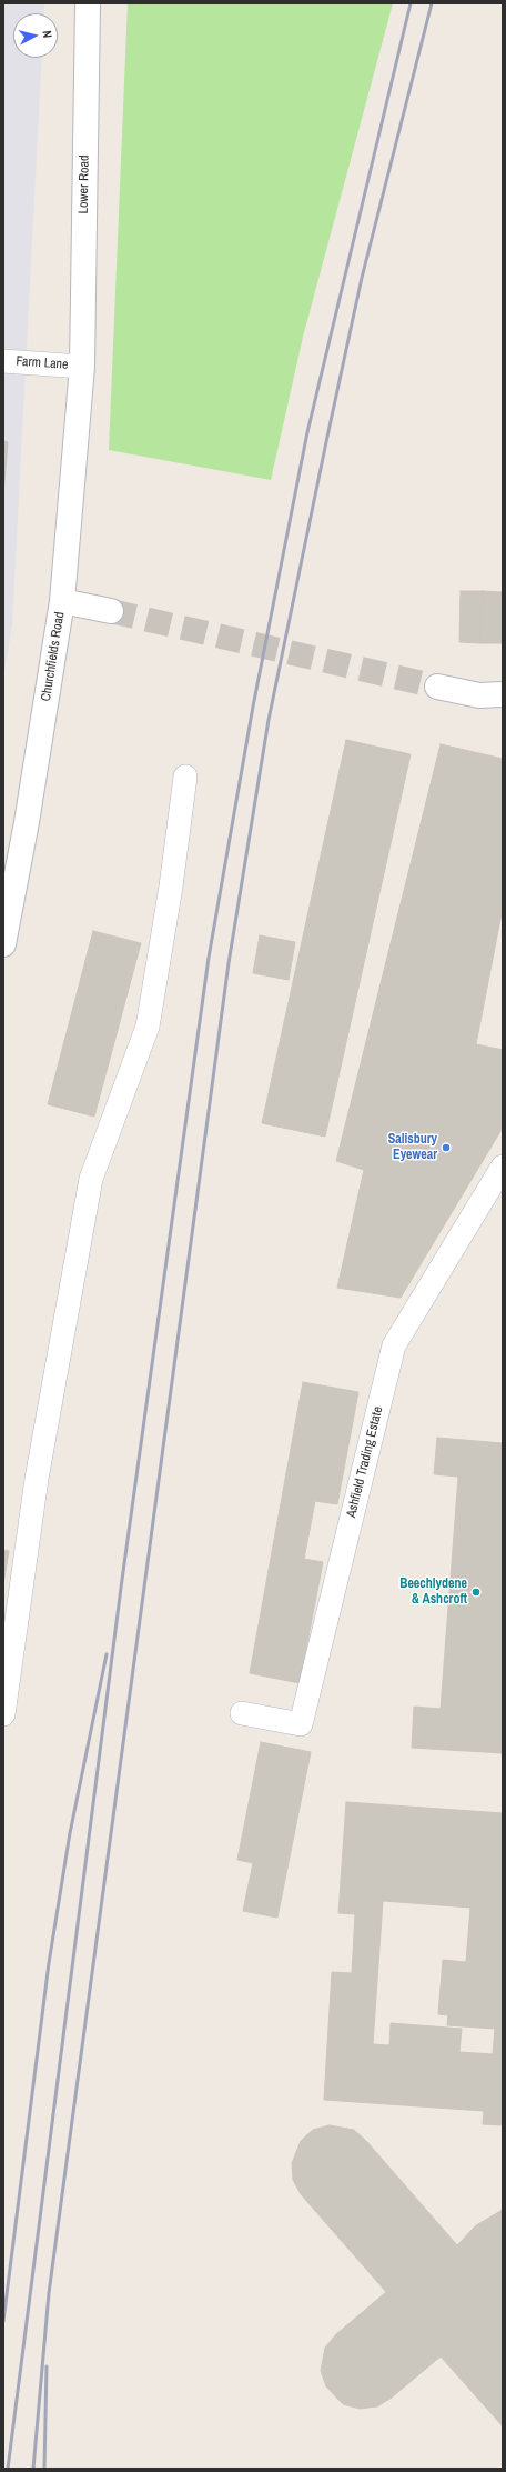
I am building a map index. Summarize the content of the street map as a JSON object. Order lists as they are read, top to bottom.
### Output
{
  "streets": {
    "street": ["Lower Road", "Churchfields Road"],
    "lane": ["Farm Lane", "Ashfield Trading Estate"]
  },
  "crossings": [
    ["Lower Road", "Farm Lane"],
    ["Lower Road", "Churchfields Road"],
    ["Farm Lane", "Churchfields Road"]
  ],
  "places": ["Salisbury Eyewear", "Beechlydene & Ashcroft"],
  "north": "right"
}
